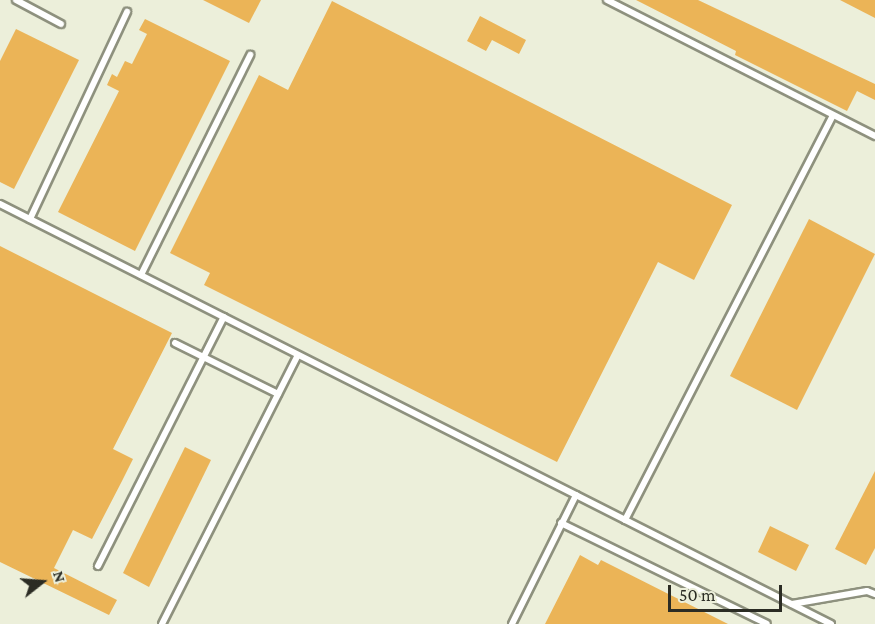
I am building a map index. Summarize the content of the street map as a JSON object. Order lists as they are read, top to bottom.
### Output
{
  "scale_bar": "50 m",
  "north": "right"
}
